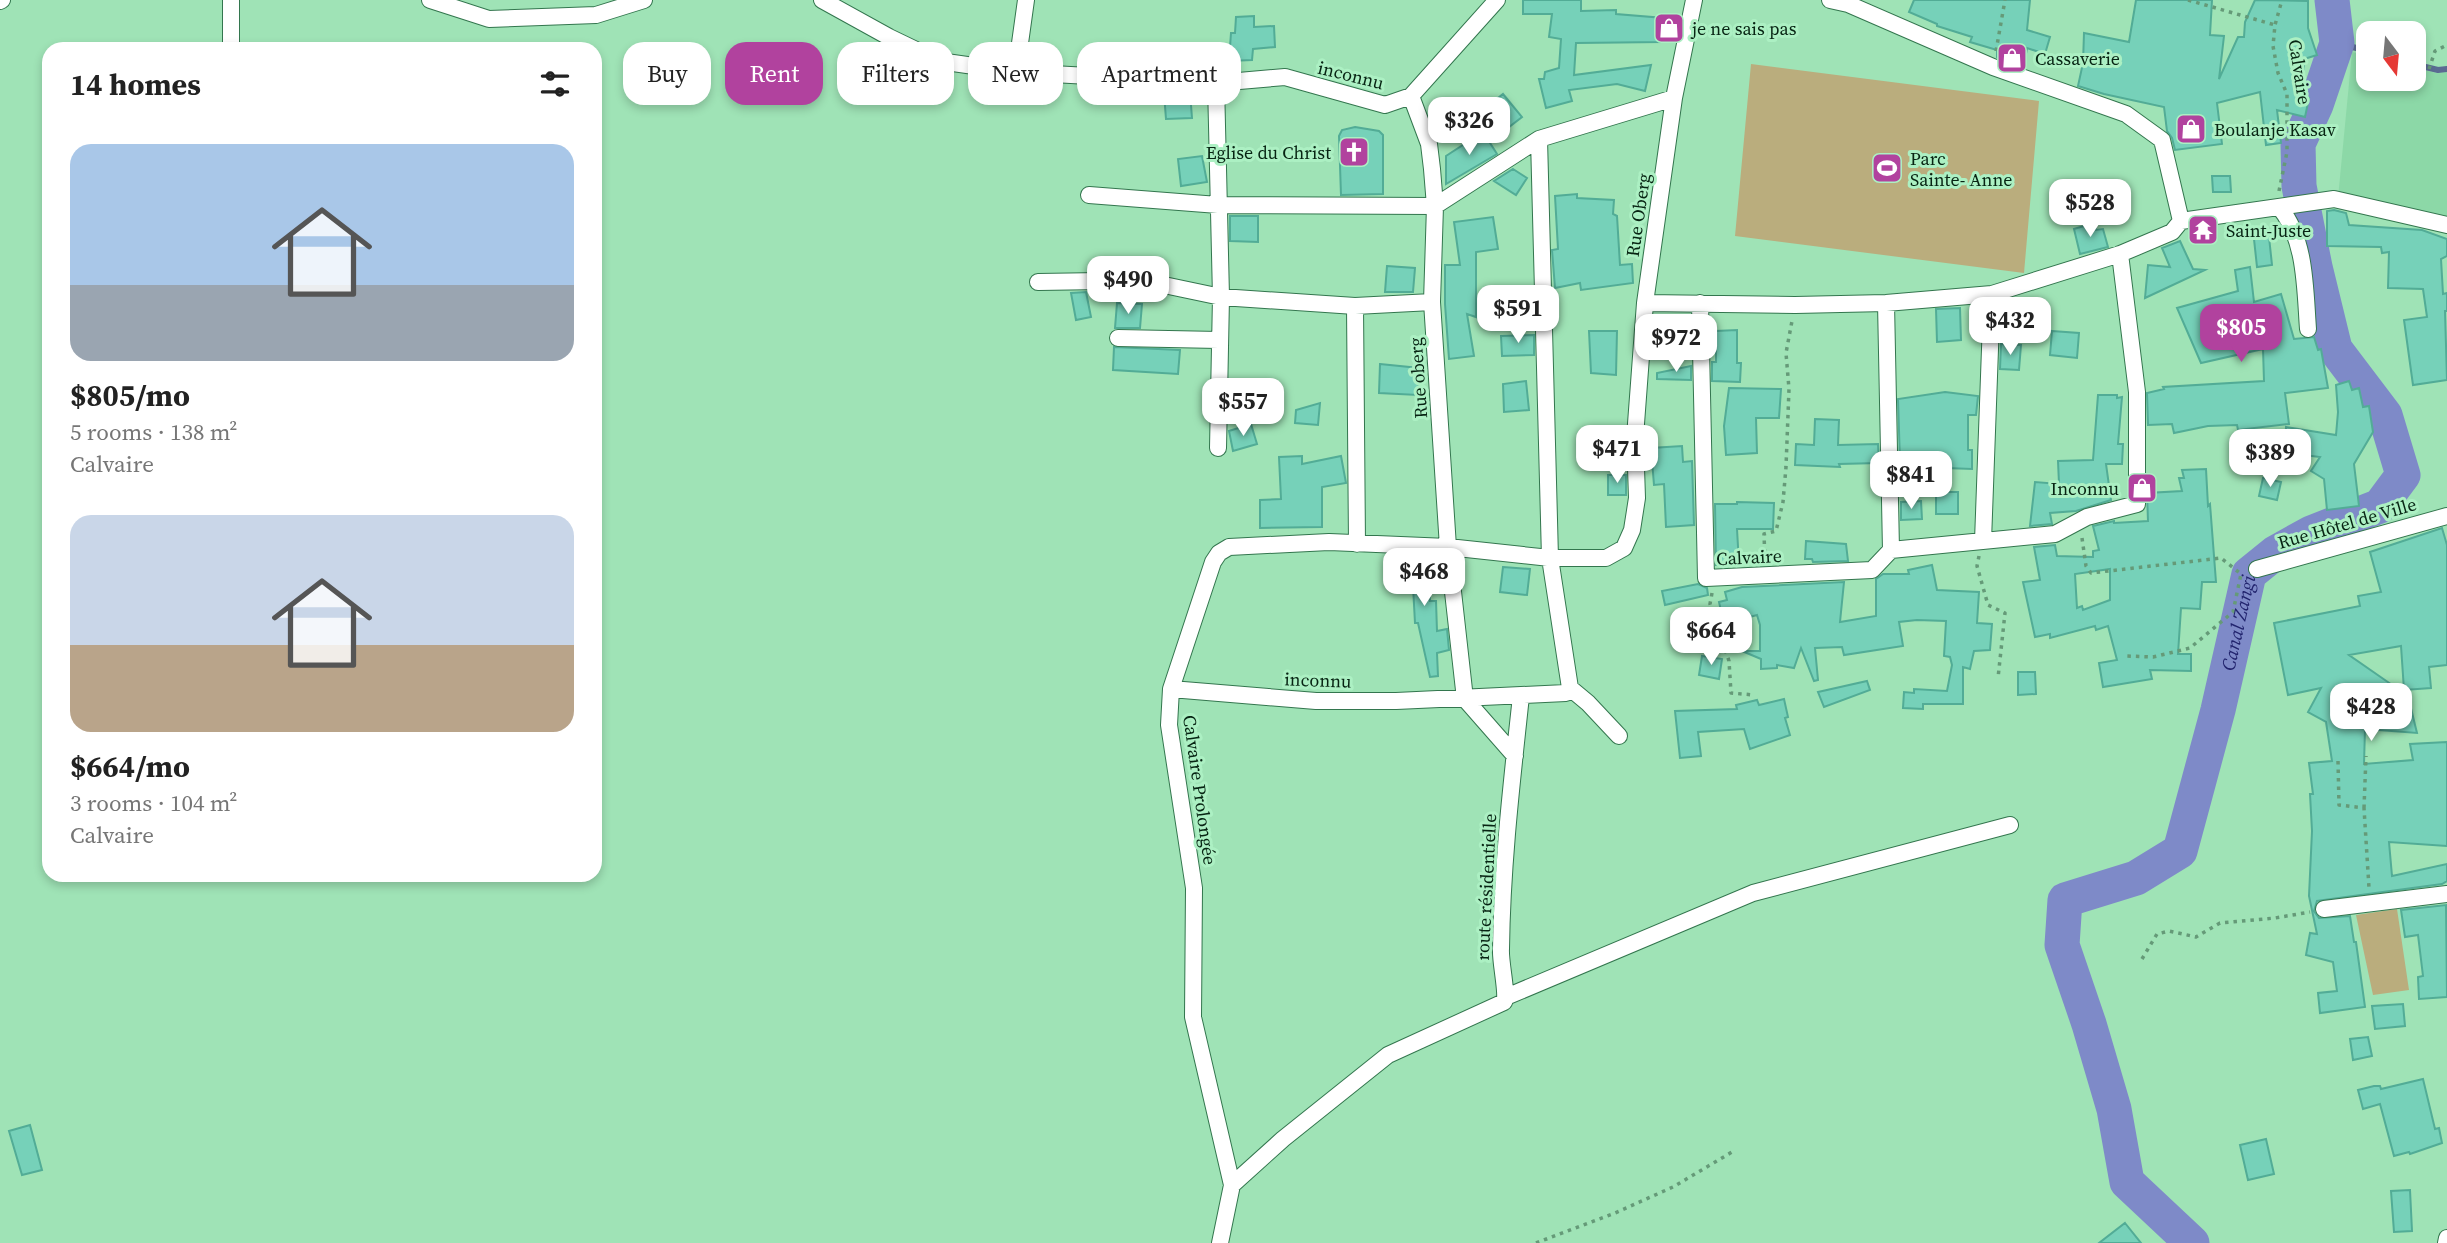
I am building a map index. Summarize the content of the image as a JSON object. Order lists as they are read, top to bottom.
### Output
{
  "streets": {
    "street": [
      "Calvaire",
      "inconnu",
      "Rue Oberg",
      "Rue oberg",
      "Rue Hôtel de Ville",
      "Calvaire Prolongée",
      "route résidentielle"
    ]
  },
  "crossings": [
    ["inconnu", "Calvaire Prolongée"],
    ["inconnu", "route résidentielle"],
    ["Rue Oberg", "Calvaire Prolongée"],
    ["Rue oberg", "Calvaire Prolongée"]
  ],
  "water": ["Canal Zangi"],
  "places": {
    "shop": [
      "je ne sais pas",
      "Cassaverie",
      "Boulanje Kasav",
      "Inconnu"
    ],
    "church": ["Eglise du Christ"],
    "sports": ["Parc Sainte- Anne"],
    "temple": ["Saint-Juste"]
  },
  "north": "bottom",
  "page": {
    "chip": [
      "Buy",
      "Rent",
      "Filters",
      "New",
      "Apartment"
    ],
    "heading": "14 homes",
    "price": [
      "$326",
      "$528",
      "$490",
      "$591",
      "$432",
      "$805",
      "$972",
      "$557",
      "$471",
      "$389",
      "$841",
      "$468",
      "$664",
      "$428"
    ],
    "list": [
      {
        "name": "$805/mo",
        "note": "5 rooms · 138 m² · Calvaire"
      },
      {
        "name": "$664/mo",
        "note": "3 rooms · 104 m² · Calvaire"
      }
    ]
  }
}
